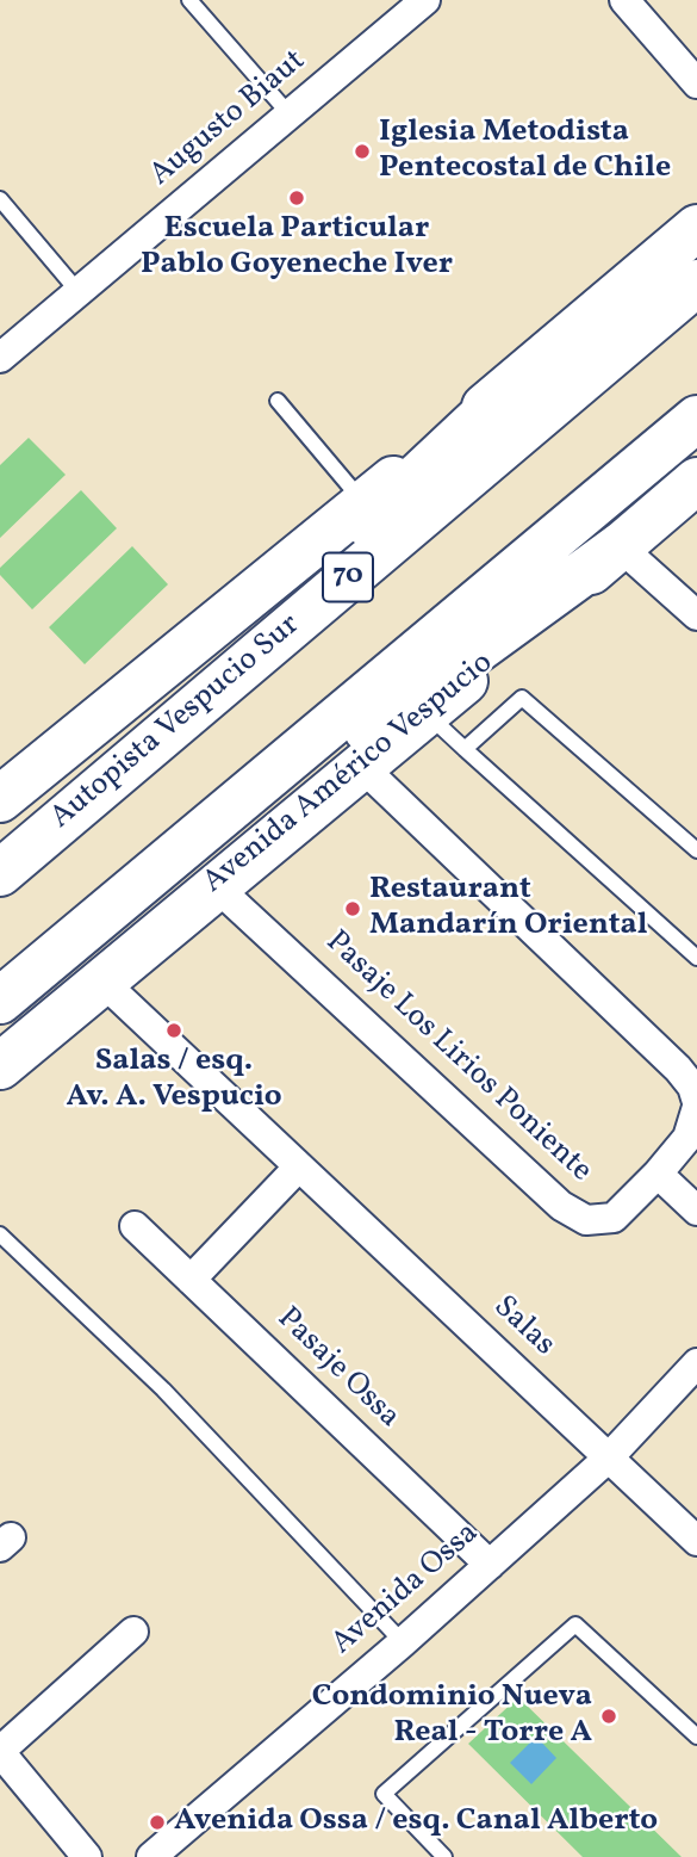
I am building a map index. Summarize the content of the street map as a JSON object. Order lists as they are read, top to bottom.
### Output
{
  "streets": {
    "main road": ["70", "Autopista Vespucio Sur", "Avenida Américo Vespucio"],
    "street": [
      "Augusto Biaut",
      "Pasaje Los Lirios Poniente",
      "Salas",
      "Pasaje Ossa",
      "Avenida Ossa"
    ]
  },
  "crossings": [
    ["Avenida Américo Vespucio", "Pasaje Los Lirios Poniente"],
    ["Avenida Américo Vespucio", "Salas"],
    ["Salas", "Avenida Ossa"],
    ["Pasaje Ossa", "Avenida Ossa"]
  ],
  "places": [
    "Iglesia Metodista Pentecostal de Chile",
    "Escuela Particular Pablo Goyeneche Iver",
    "Restaurant Mandarín Oriental",
    "Salas / esq. Av. A. Vespucio",
    "Condominio Nueva Real - Torre A",
    "Avenida Ossa / esq. Canal Alberto"
  ]
}
